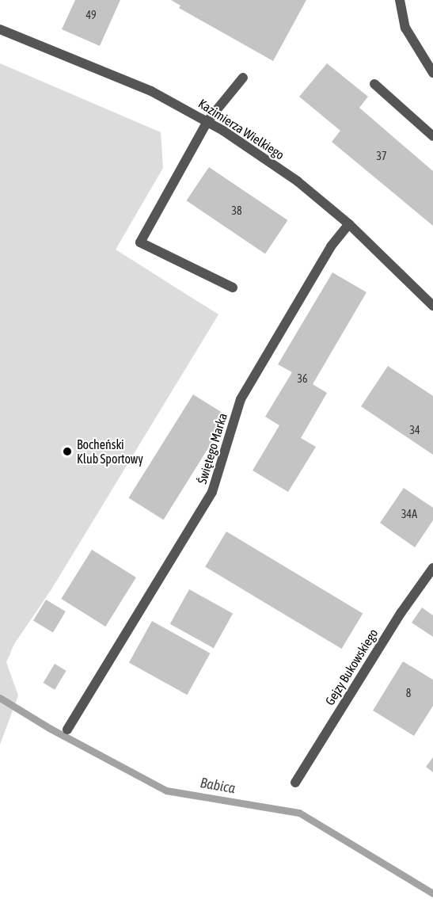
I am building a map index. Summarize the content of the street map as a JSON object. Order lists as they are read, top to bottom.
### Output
{
  "streets": {
    "street": ["Kazimierza Wielkiego", "Świętego Marka", "Gejzy Bukowskiego"]
  },
  "crossings": [
    ["Kazimierza Wielkiego", "Świętego Marka"]
  ],
  "water": ["Babica"],
  "places": ["Bocheński Klub Sportowy"],
  "house_numbers": [
    "49",
    "37",
    "38",
    "36",
    "34",
    "34A",
    "8"
  ]
}
